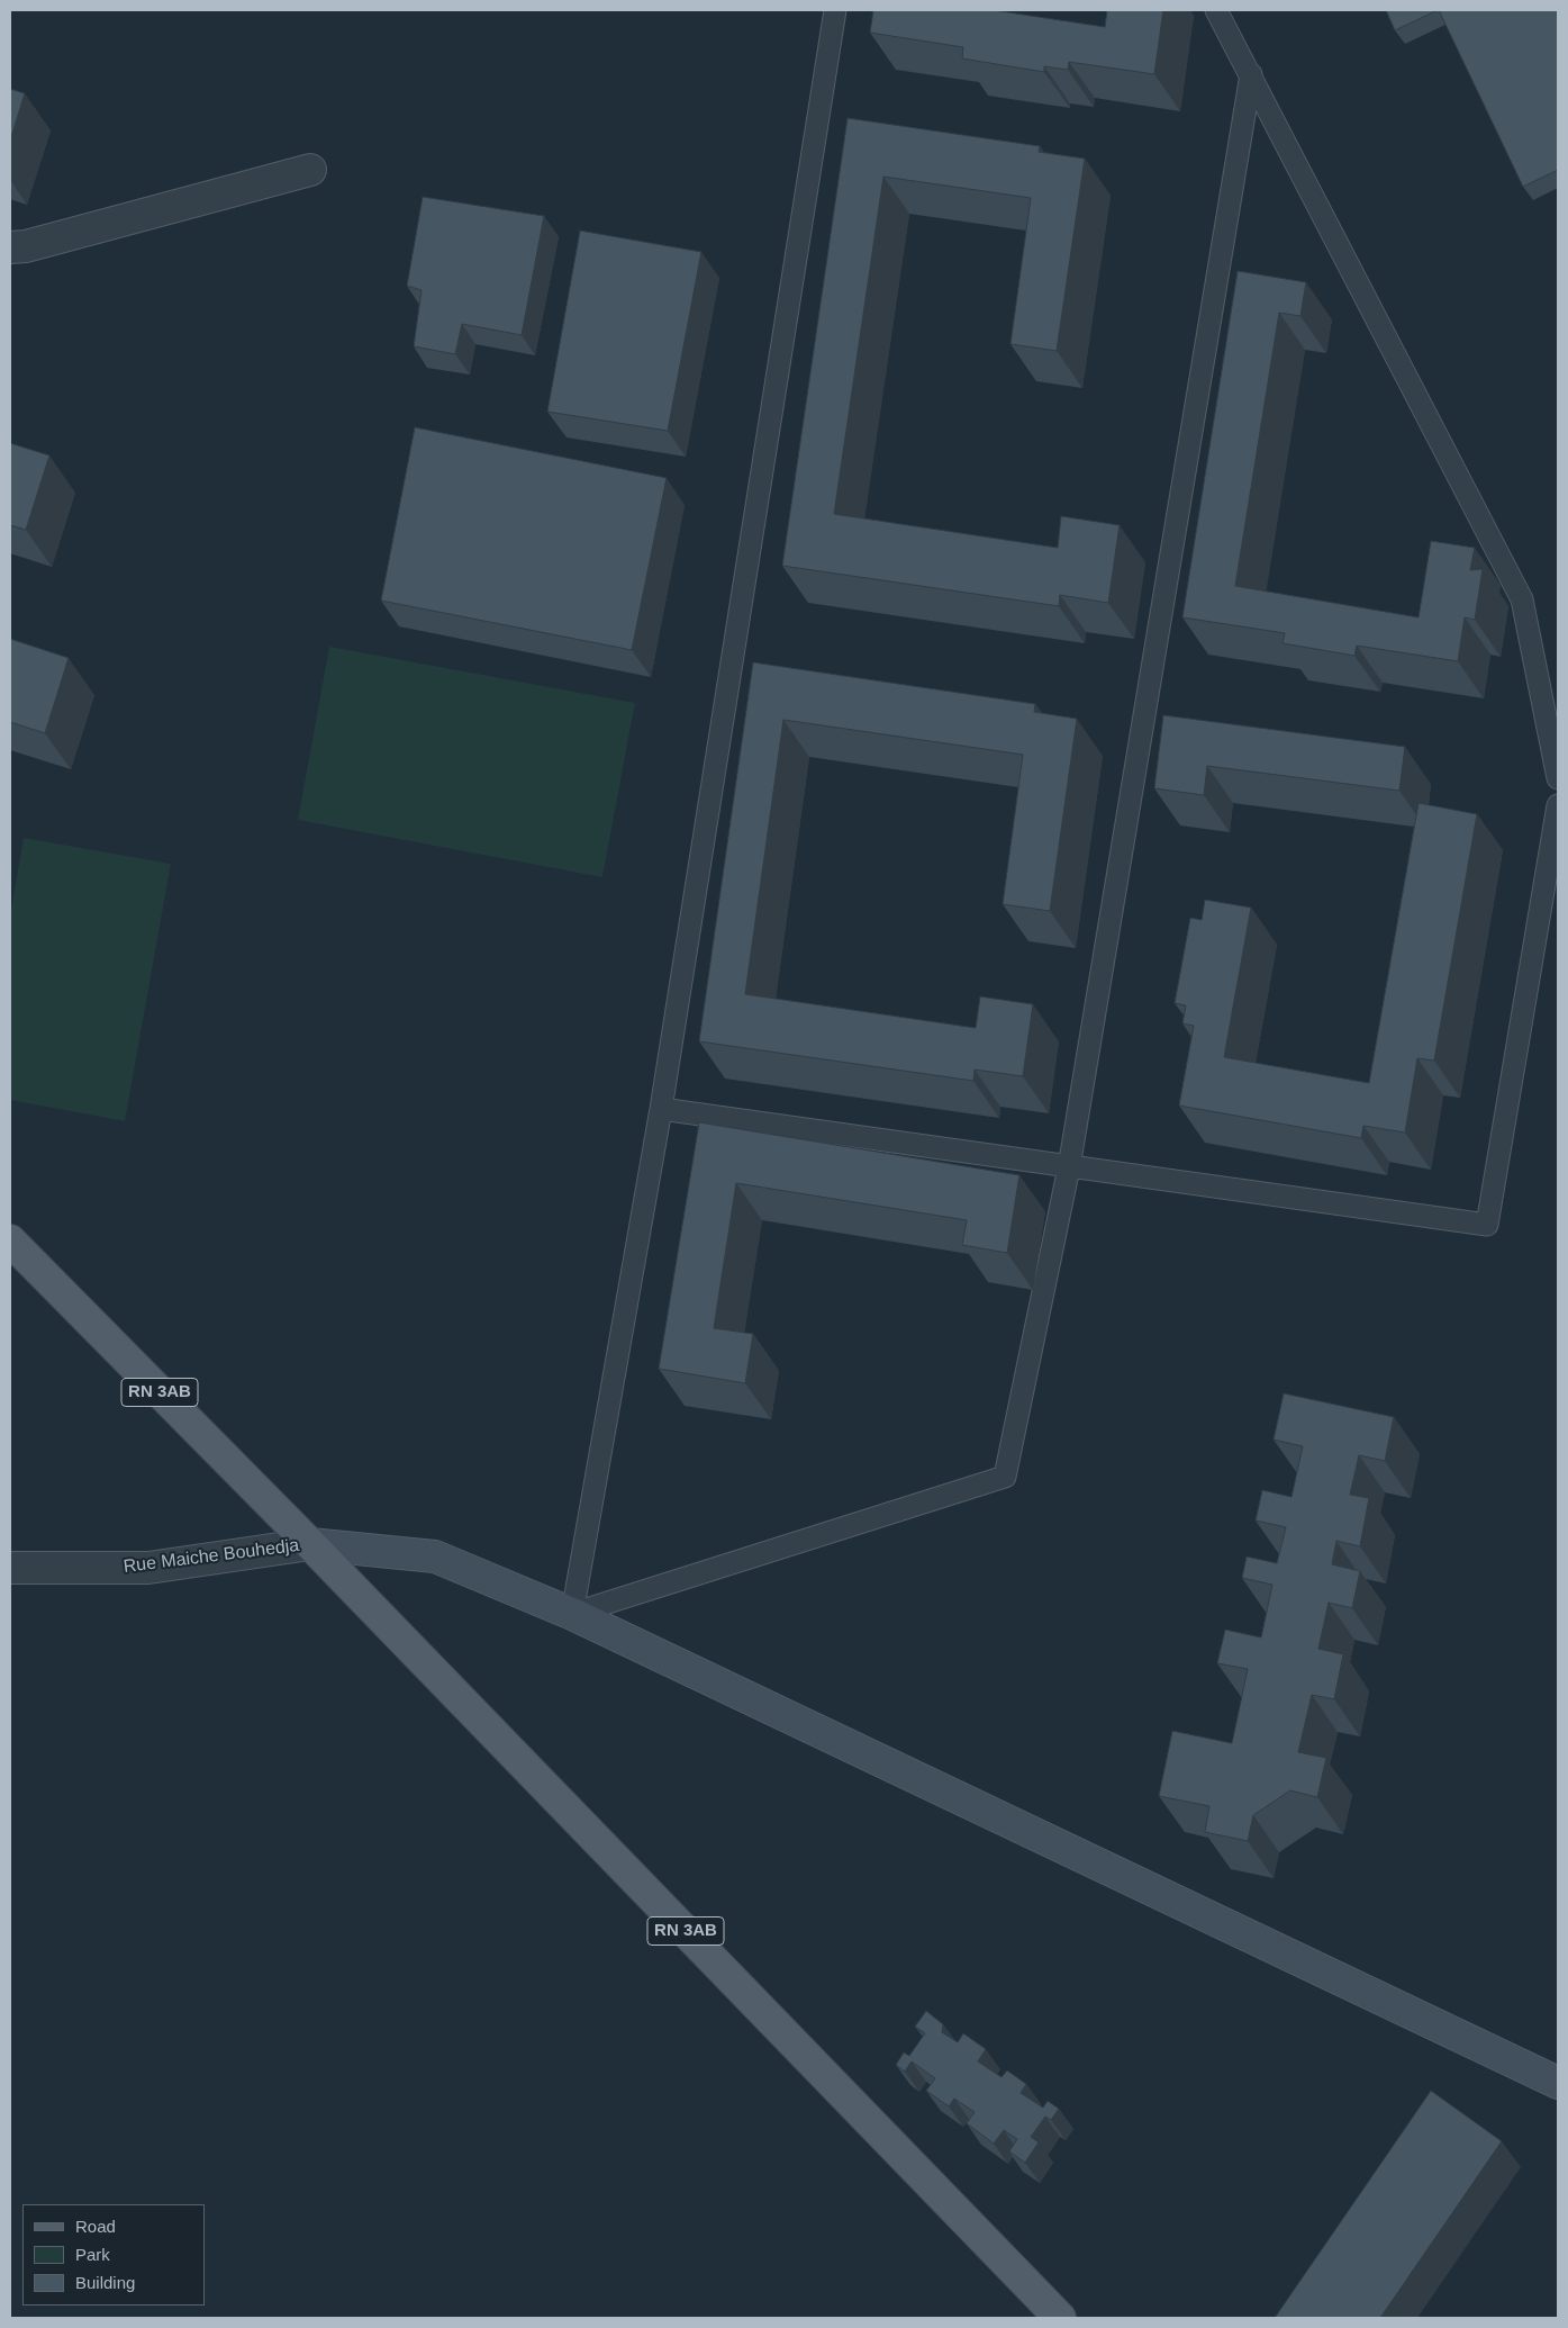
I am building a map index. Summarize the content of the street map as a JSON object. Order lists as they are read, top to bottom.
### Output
{
  "streets": {
    "main road": ["RN 3AB"],
    "street": ["Rue Maiche Bouhedja"]
  },
  "crossings": [
    ["RN 3AB", "Rue Maiche Bouhedja"]
  ],
  "legend": ["Road", "Park", "Building"]
}
